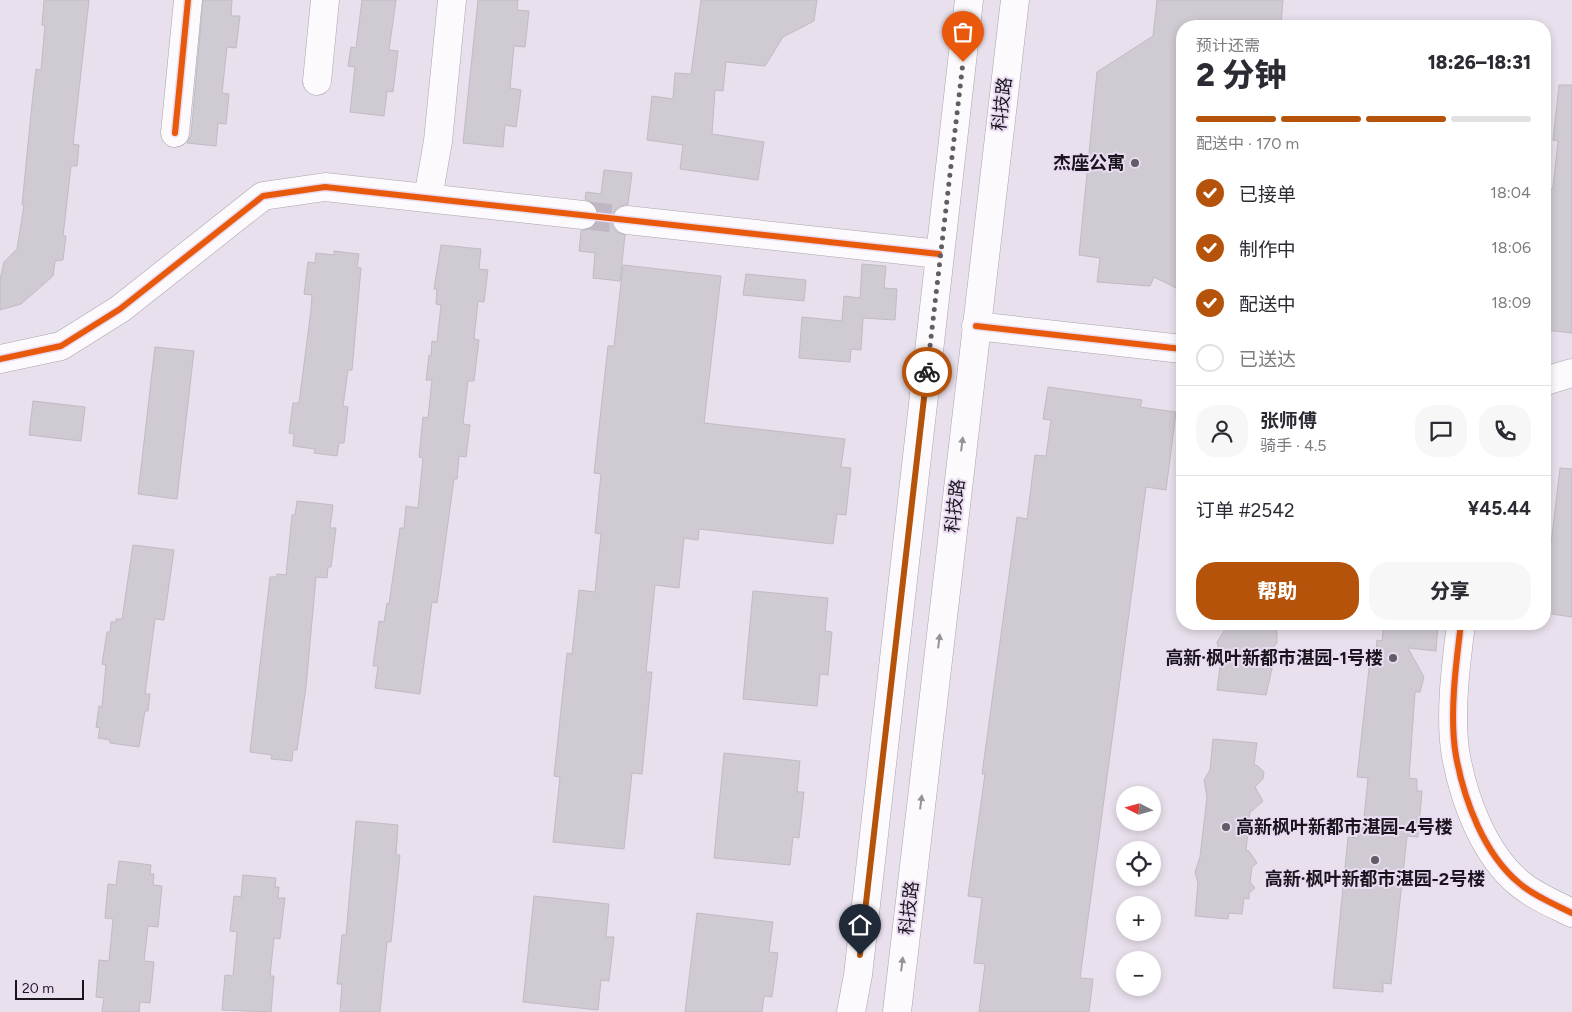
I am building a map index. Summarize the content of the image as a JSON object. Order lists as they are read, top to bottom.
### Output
{
  "streets": {
    "main road": ["科技路"]
  },
  "places": [
    "杰座公寓",
    "高新·枫叶新都市湛园-1号楼",
    "高新枫叶新都市湛园-4号楼",
    "高新·枫叶新都市湛园-2号楼"
  ],
  "scale_bar": "20 m",
  "north": "left",
  "page": {
    "heading": ["2 分钟", "预计还需", "18:26–18:31"],
    "panel": [
      "张师傅",
      "骑手 · 4.5",
      "订单 #2542",
      "¥45.44"
    ],
    "bar": "配送中 · 170 m",
    "list": [
      ["已接单", "18:04"],
      ["制作中", "18:06"],
      ["配送中", "18:09"],
      "已送达"
    ],
    "buttons": ["帮助", "分享"],
    "map_buttons": ["+", "−"],
    "scale": "20 m"
  }
}
